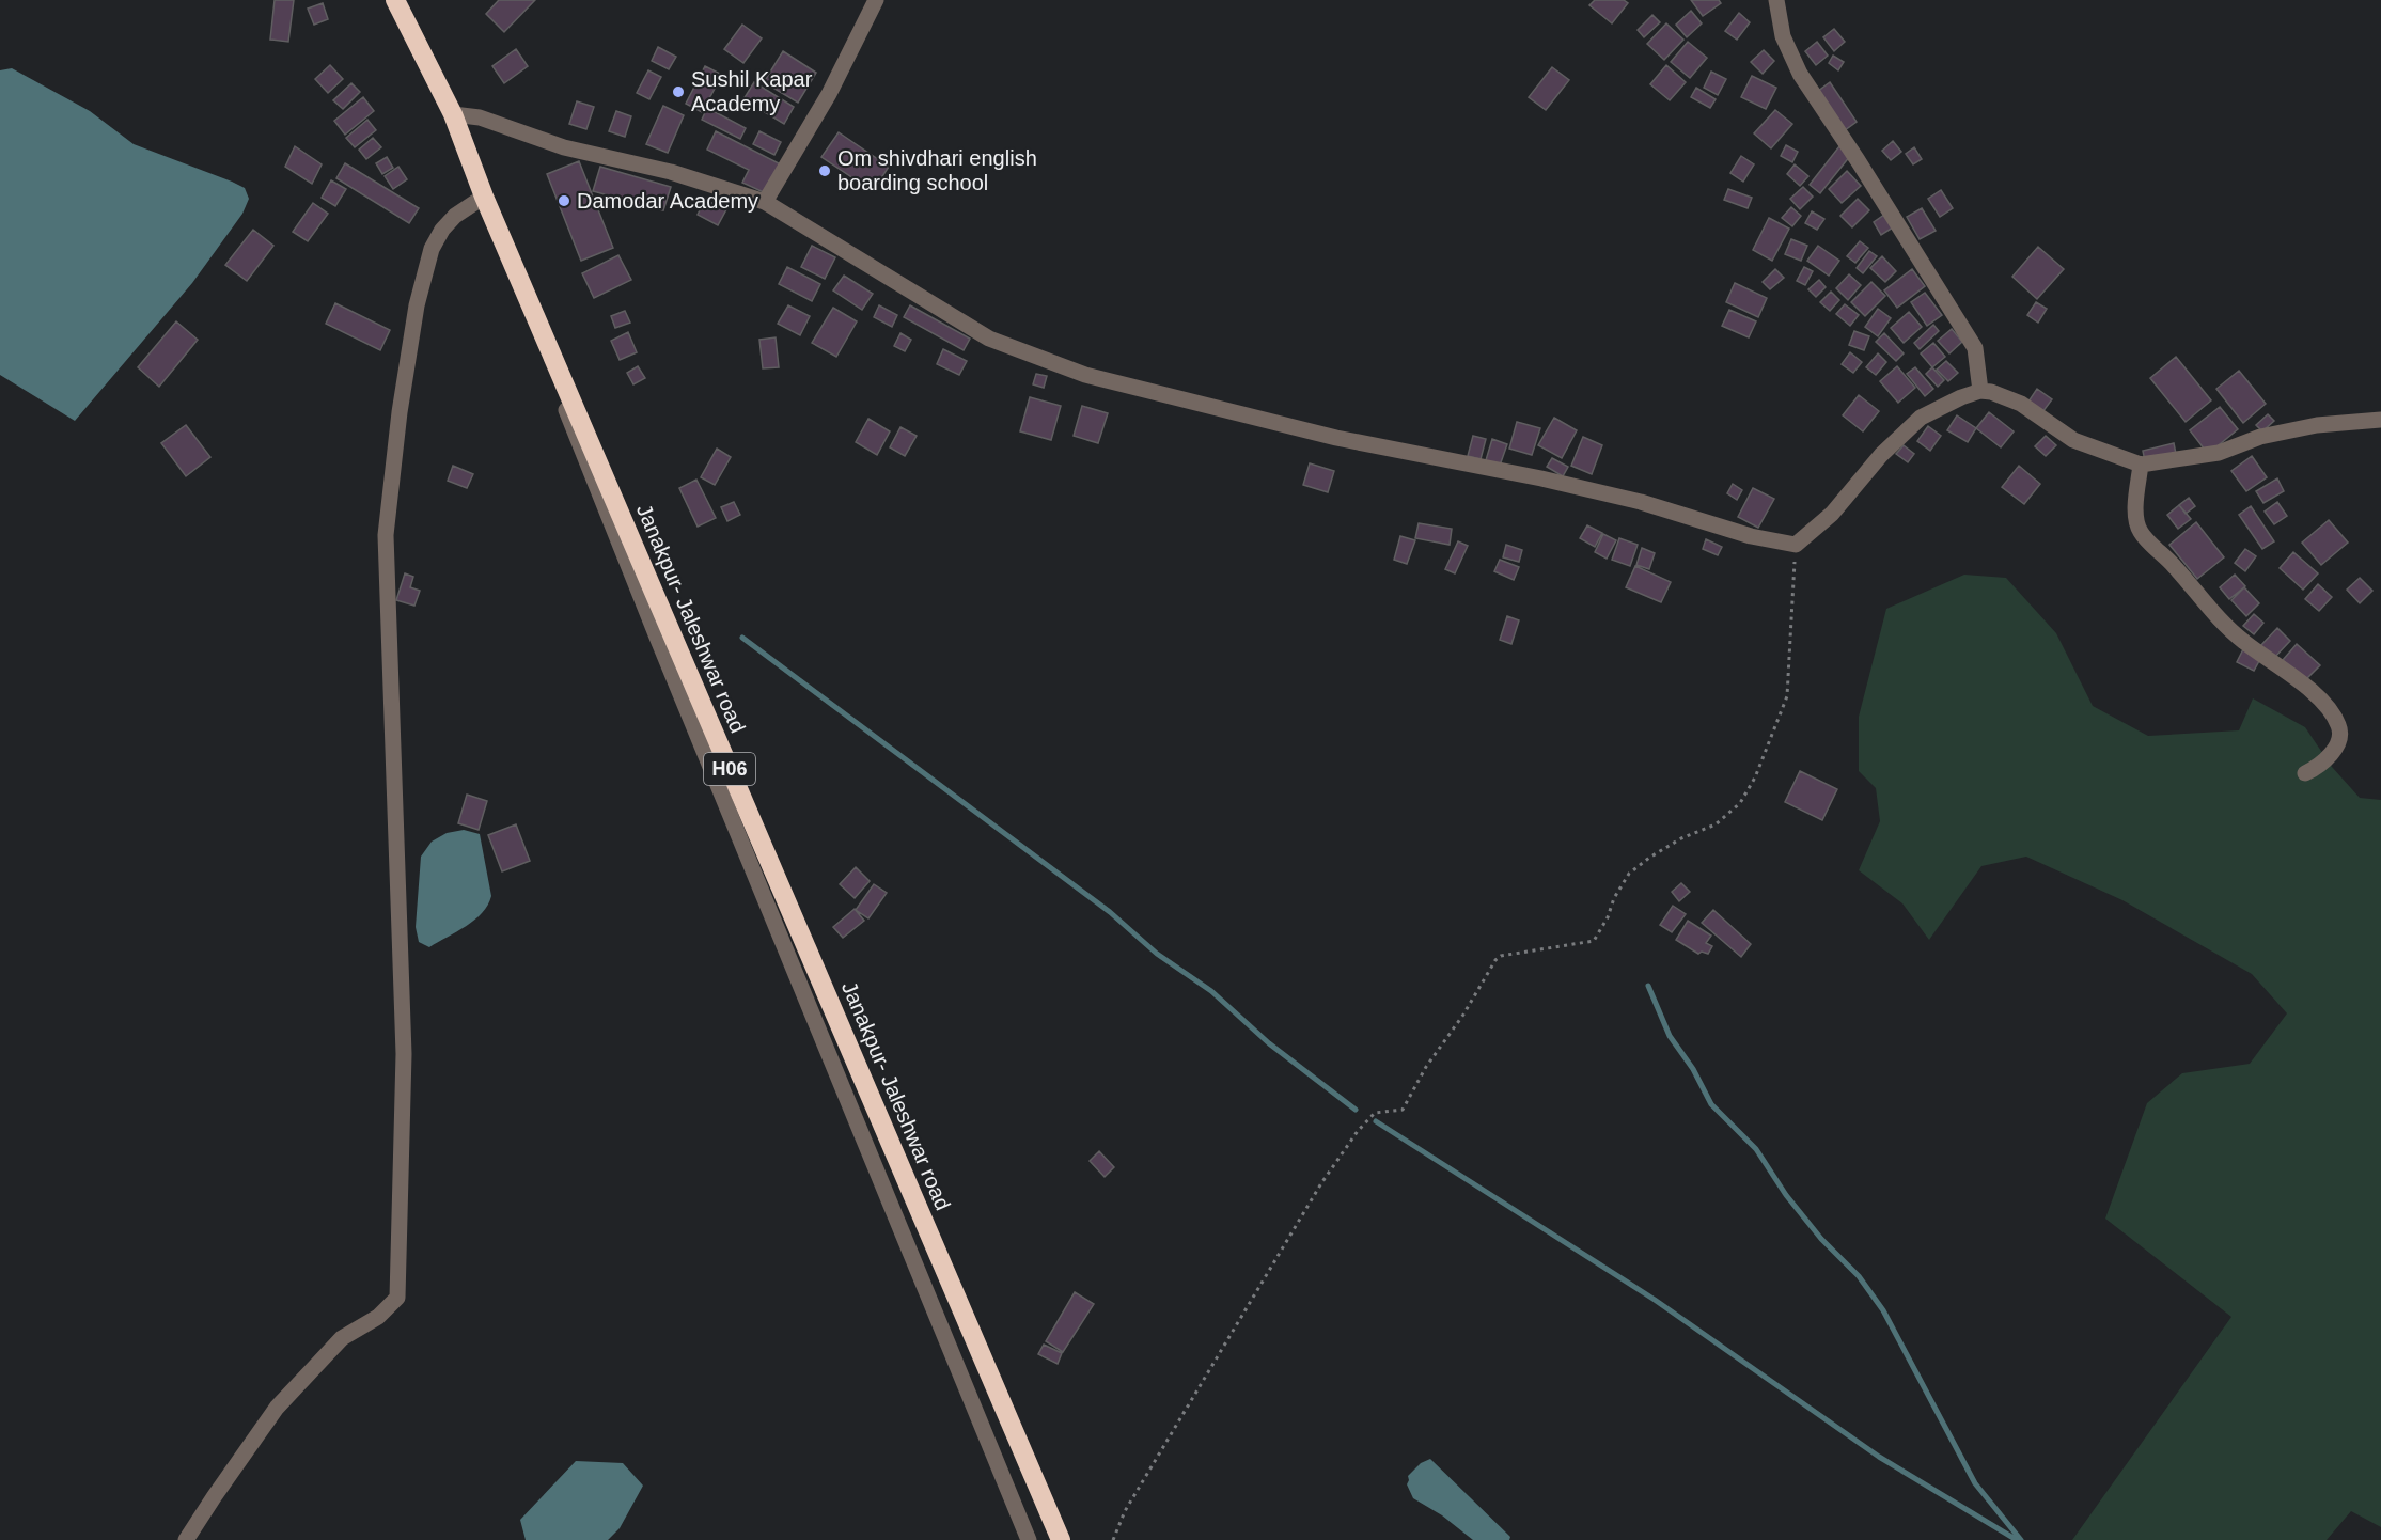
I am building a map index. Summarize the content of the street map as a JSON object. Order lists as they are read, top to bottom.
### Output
{
  "streets": {
    "highway": ["Janakpur- Jaleshwar road", "H06"]
  },
  "places": ["Sushil Kapar Academy", "Om shivdhari english boarding school", "Damodar Academy"]
}
